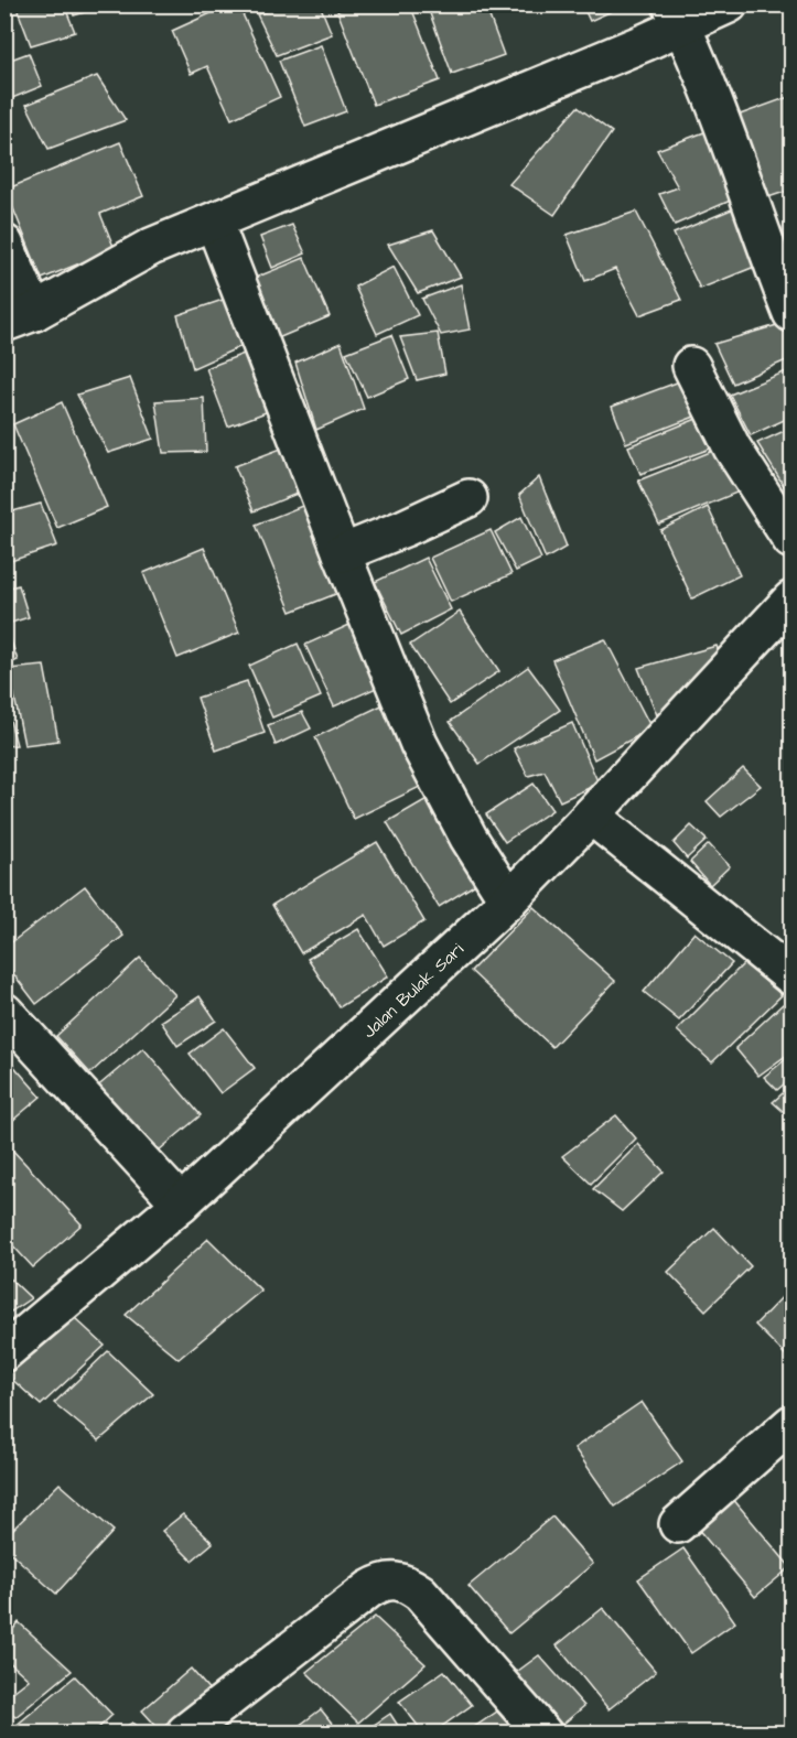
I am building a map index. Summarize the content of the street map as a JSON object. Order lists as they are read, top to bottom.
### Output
{
  "streets": {
    "street": ["Jalan Bulak Sari"]
  }
}
